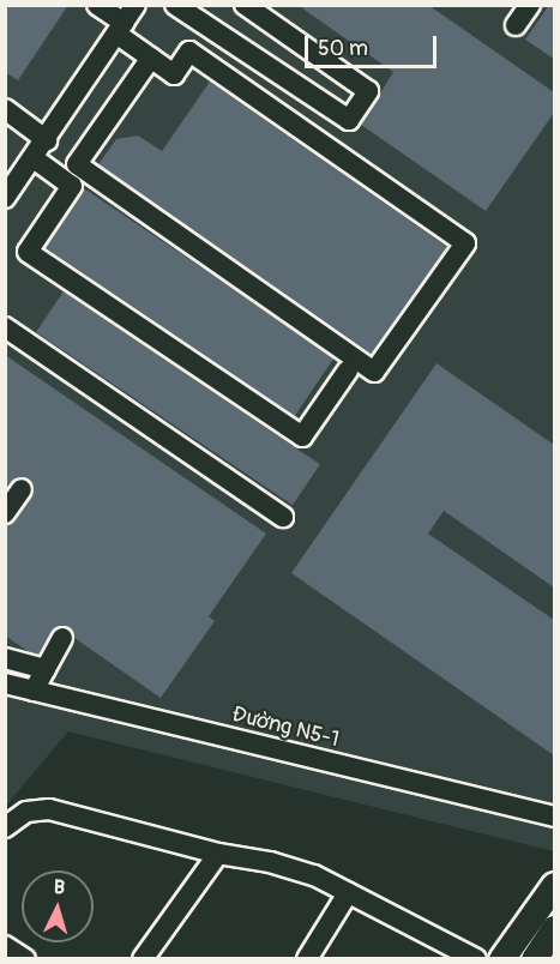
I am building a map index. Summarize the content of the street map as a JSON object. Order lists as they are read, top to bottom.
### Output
{
  "streets": {
    "street": ["Đường N5-1"]
  },
  "scale_bar": "50 m",
  "north": "top"
}
